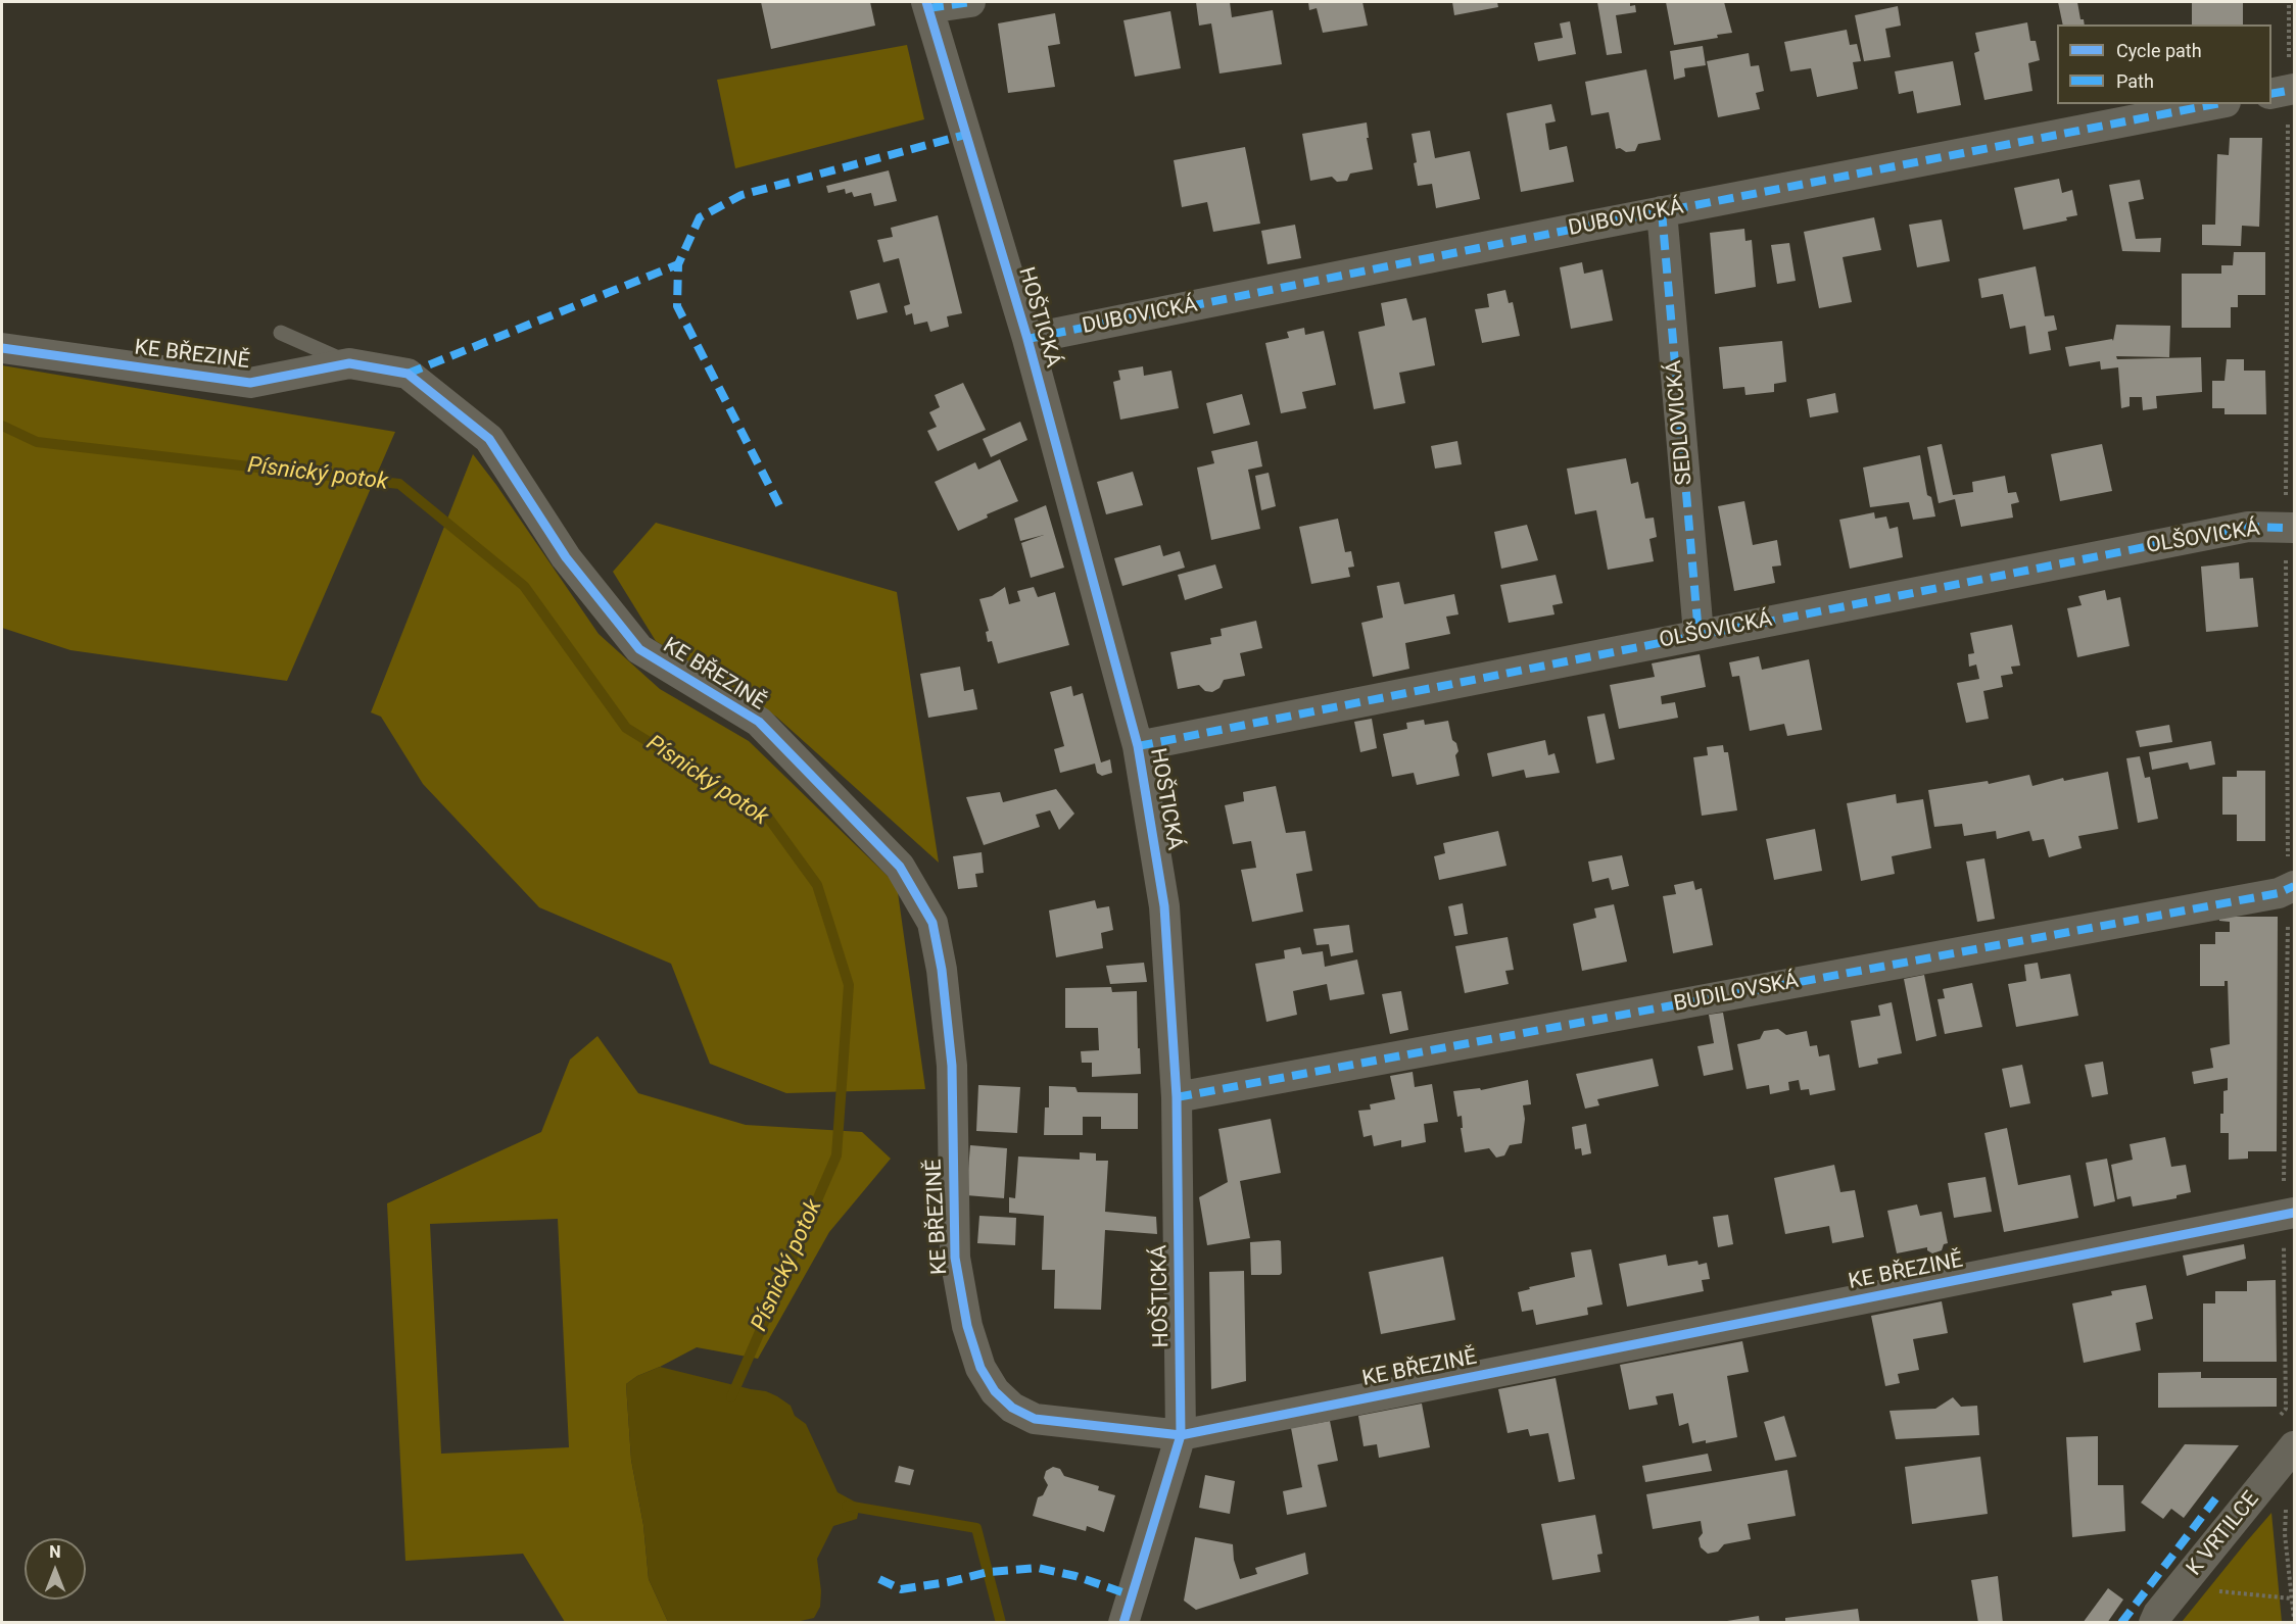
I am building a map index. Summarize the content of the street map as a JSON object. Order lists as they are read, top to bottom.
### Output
{
  "streets": {
    "street": [
      "DUBOVICKÁ",
      "HOŠTICKÁ",
      "KE BŘEZINĚ",
      "SEDLOVICKÁ",
      "OLŠOVICKÁ",
      "BUDILOVSKÁ",
      "K VRTILCE"
    ]
  },
  "crossings": [
    ["DUBOVICKÁ", "HOŠTICKÁ"],
    ["DUBOVICKÁ", "SEDLOVICKÁ"],
    ["HOŠTICKÁ", "KE BŘEZINĚ"],
    ["HOŠTICKÁ", "OLŠOVICKÁ"],
    ["HOŠTICKÁ", "BUDILOVSKÁ"],
    ["SEDLOVICKÁ", "OLŠOVICKÁ"]
  ],
  "water": ["Písnický potok"],
  "legend": ["Cycle path", "Path"],
  "north": "top"
}
